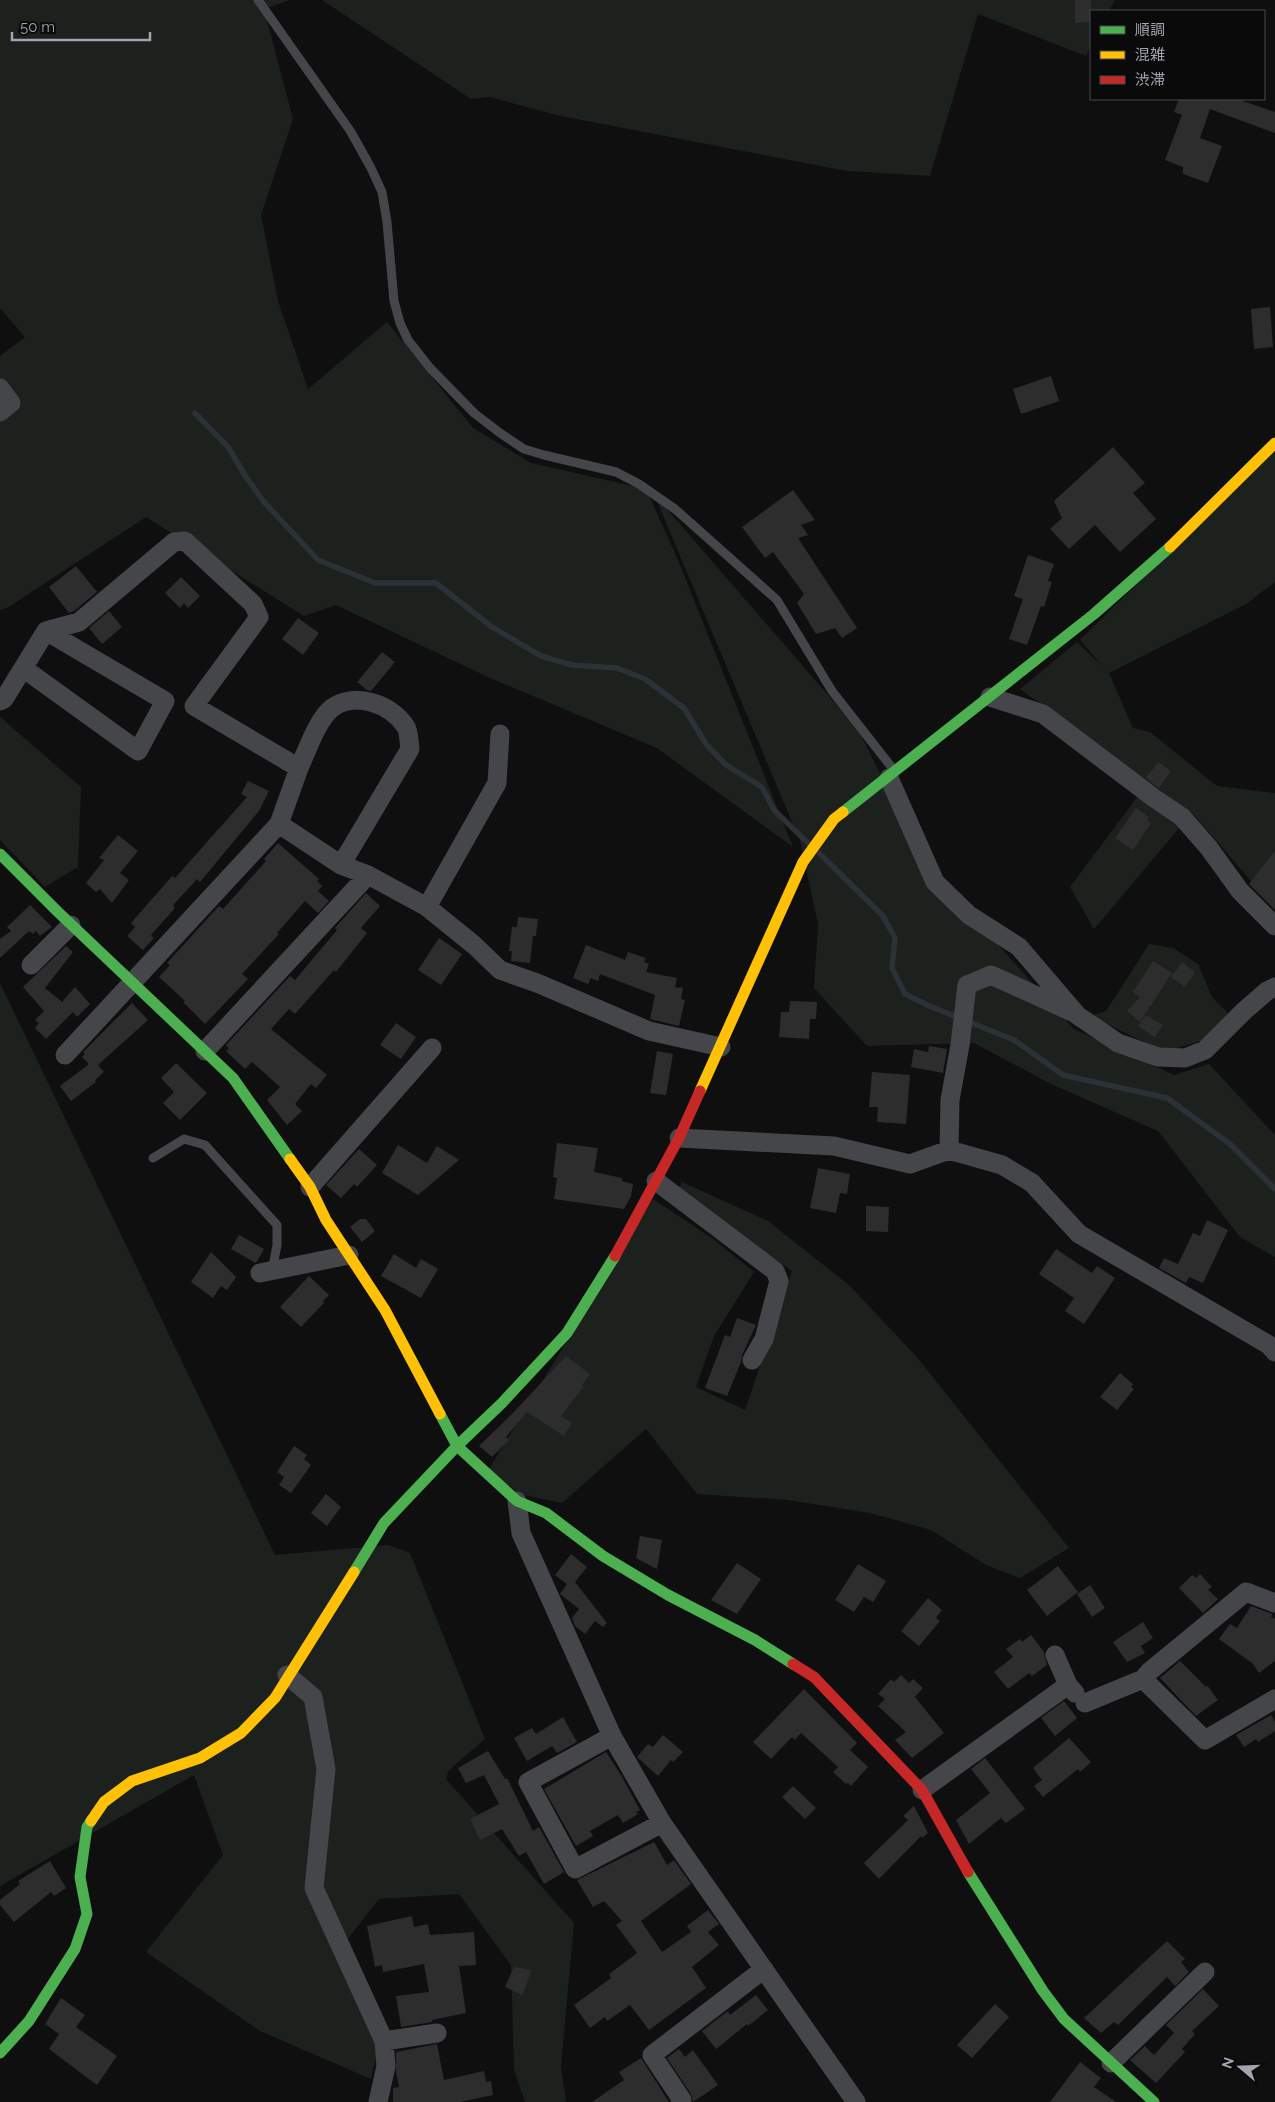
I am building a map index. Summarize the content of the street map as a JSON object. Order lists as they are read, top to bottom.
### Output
{
  "legend": ["順調", "混雑", "渋滞"],
  "scale_bar": "50 m",
  "north": "left"
}
